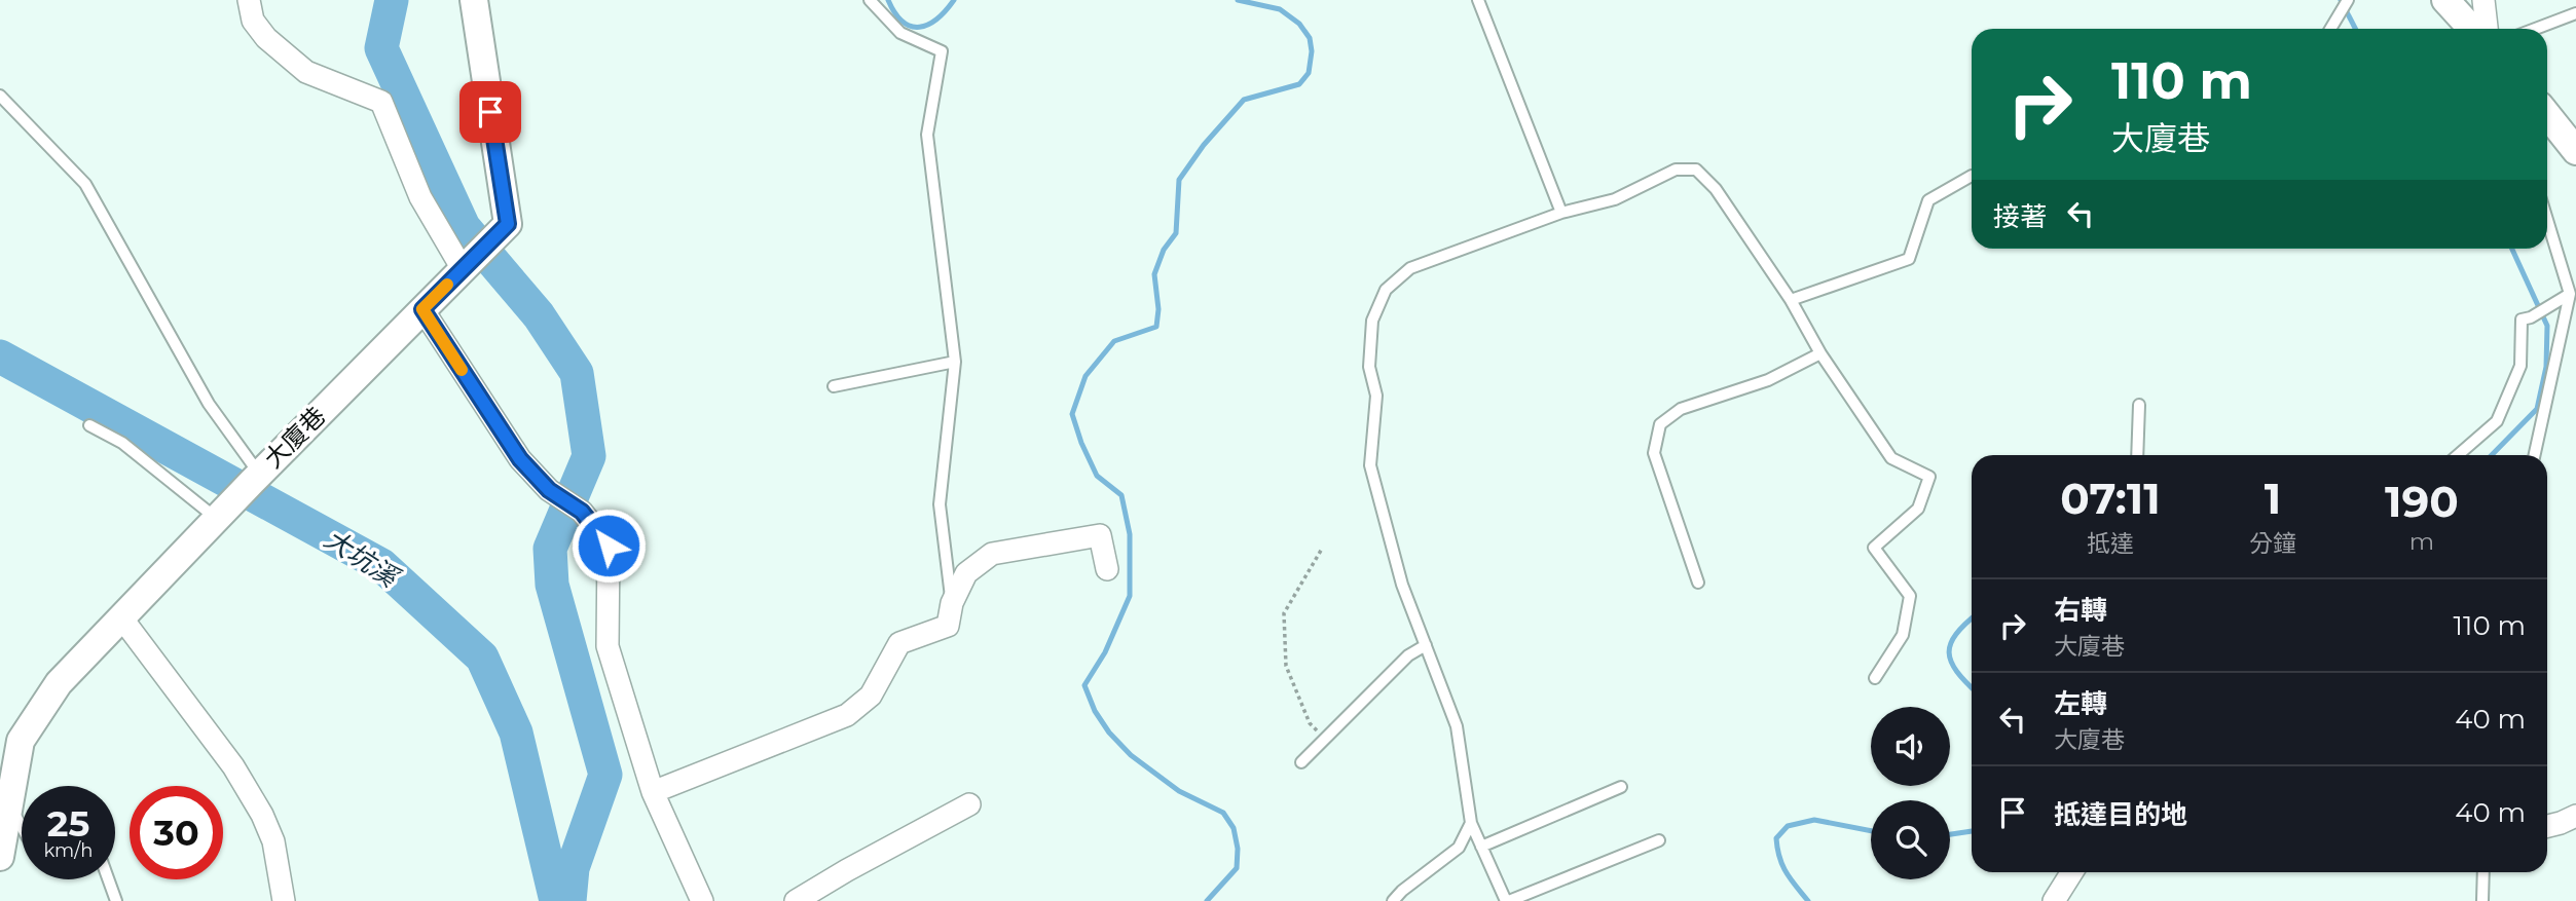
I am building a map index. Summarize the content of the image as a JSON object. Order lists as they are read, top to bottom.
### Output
{
  "streets": {
    "street": ["大廈巷"]
  },
  "water": ["大坑溪"],
  "page": {
    "turn": ["110 m", "大廈巷"],
    "then": "接著",
    "eta": [
      "07:11",
      "抵達",
      "1",
      "分鐘",
      "190",
      "m"
    ],
    "list": [
      {
        "name": "右轉",
        "note": "大廈巷",
        "value": "110 m"
      },
      {
        "name": "左轉",
        "note": "大廈巷",
        "value": "40 m"
      },
      {
        "name": "抵達目的地",
        "value": "40 m"
      }
    ],
    "speed": "25 km/h",
    "limit": "30"
  }
}
